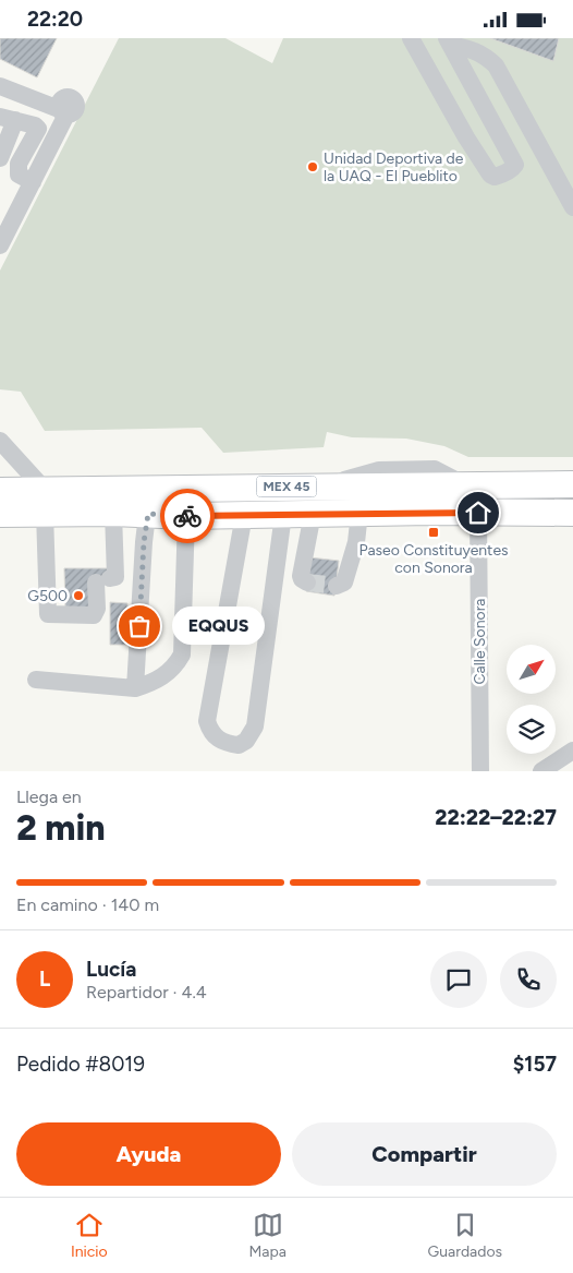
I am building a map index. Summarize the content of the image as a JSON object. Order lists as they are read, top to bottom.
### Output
{
  "streets": {
    "highway": ["MEX 45"],
    "street": ["Calle Sonora"]
  },
  "crossings": [
    ["MEX 45", "Calle Sonora"]
  ],
  "places": {
    "other": ["Unidad Deportiva de la UAQ - El Pueblito", "G500", "EQQUS"],
    "transit": ["Paseo Constituyentes con Sonora"]
  },
  "north": "top right",
  "page": {
    "status": "22:20",
    "bubble": "EQQUS",
    "heading": ["2 min", "Llega en", "22:22–22:27"],
    "panel": [
      "Lucía",
      "Repartidor · 4.4",
      "Pedido #8019",
      "$157"
    ],
    "bar": "En camino · 140 m",
    "round": "L",
    "buttons": ["Ayuda", "Compartir"],
    "tabs": ["Inicio", "Mapa", "Guardados"]
  }
}
